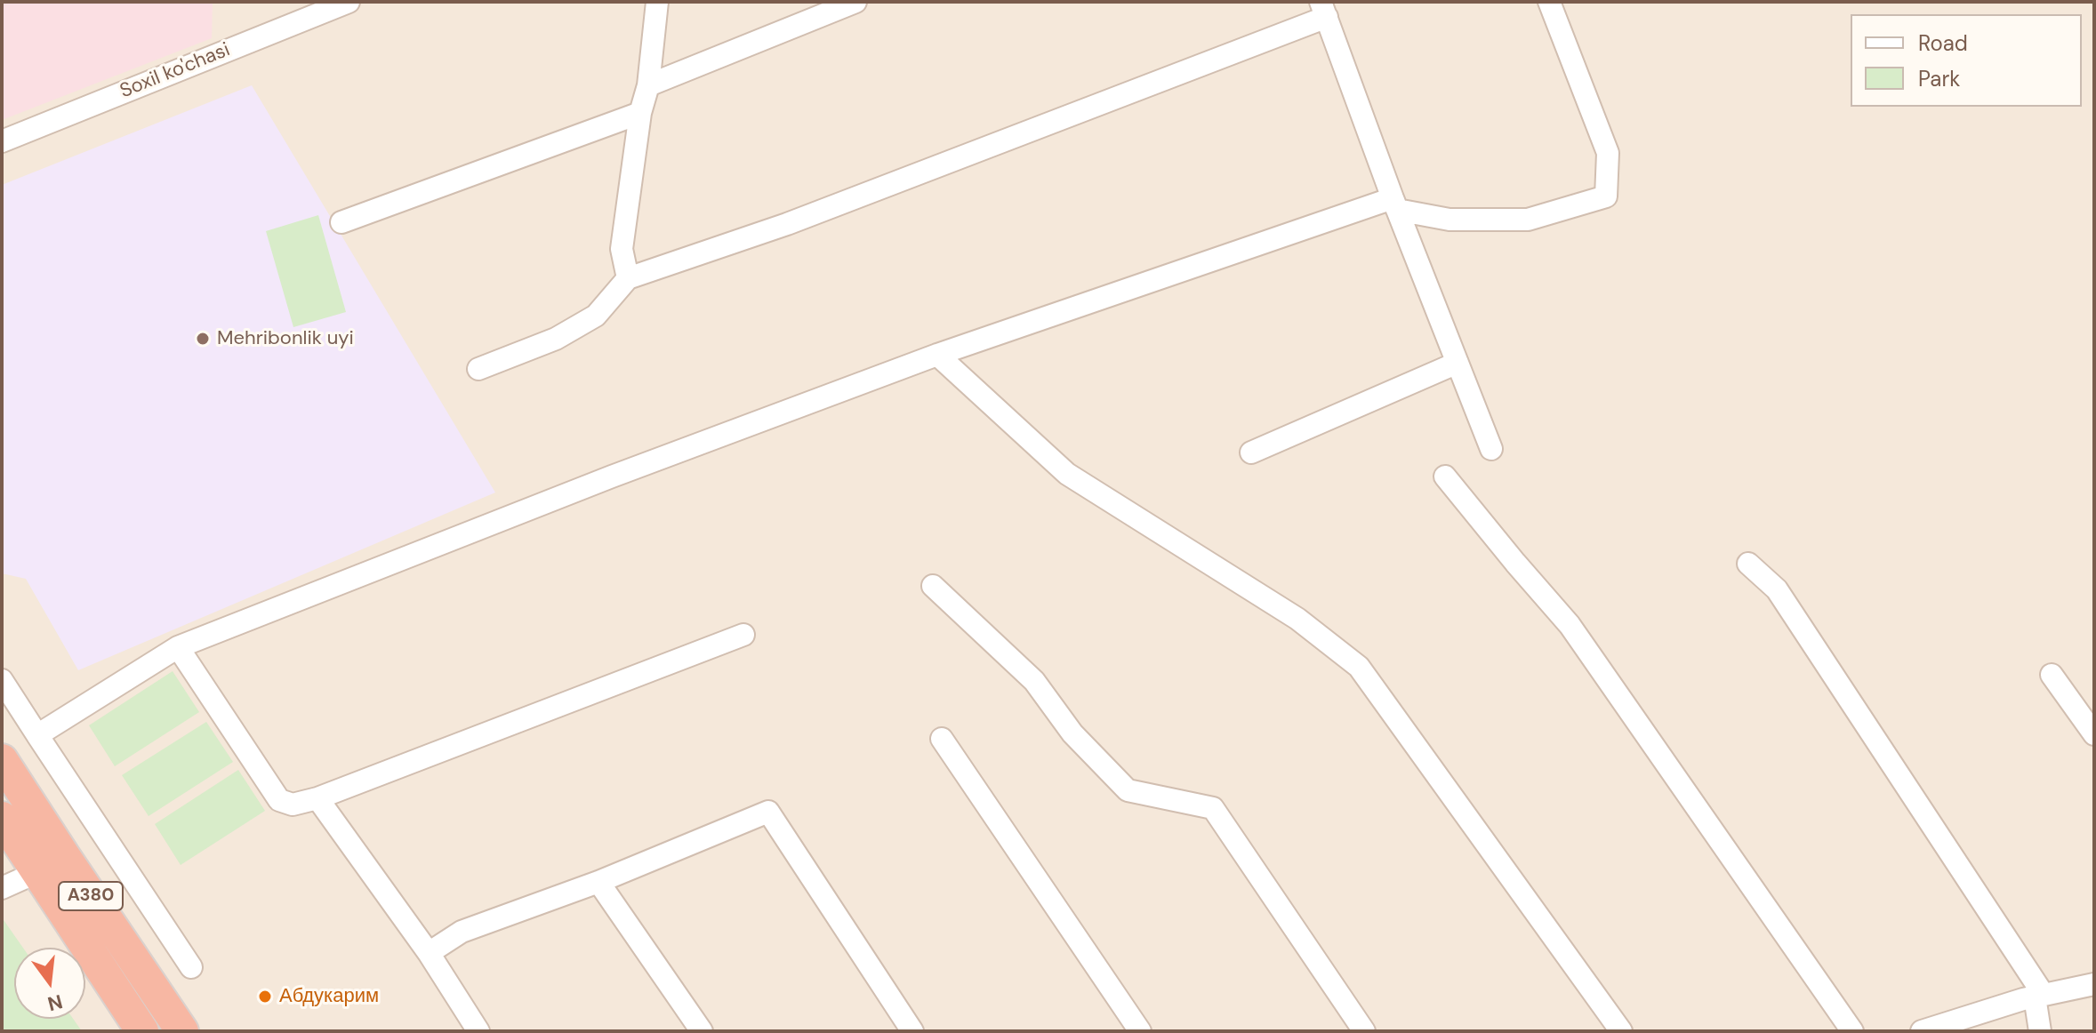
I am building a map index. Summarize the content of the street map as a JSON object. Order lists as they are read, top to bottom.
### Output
{
  "streets": {
    "highway": ["A380"],
    "street": ["Soxil ko'chasi"]
  },
  "places": ["Mehribonlik uyi", "Абдукарим"],
  "legend": ["Road", "Park"],
  "north": "bottom"
}
